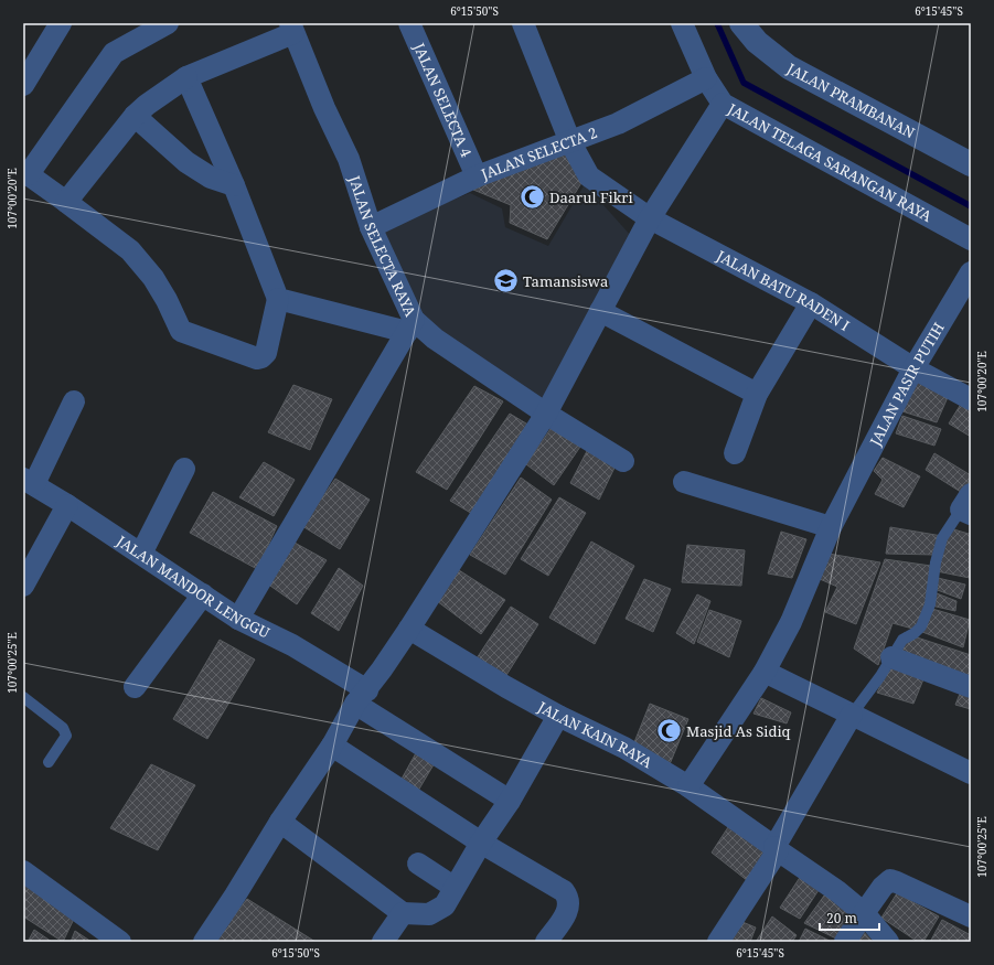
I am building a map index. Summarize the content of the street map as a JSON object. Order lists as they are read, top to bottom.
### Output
{
  "streets": {
    "street": [
      "JALAN PRAMBANAN",
      "JALAN SELECTA 4",
      "JALAN SELECTA 2",
      "JALAN TELAGA SARANGAN RAYA",
      "JALAN SELECTA RAYA",
      "JALAN BATU RADEN I",
      "JALAN PASIR PUTIH",
      "JALAN MANDOR LENGGU",
      "JALAN KAIN RAYA"
    ]
  },
  "crossings": [
    ["JALAN SELECTA 4", "JALAN SELECTA 2"],
    ["JALAN SELECTA 2", "JALAN TELAGA SARANGAN RAYA"],
    ["JALAN SELECTA 2", "JALAN SELECTA RAYA"],
    ["JALAN SELECTA 2", "JALAN BATU RADEN I"],
    ["JALAN BATU RADEN I", "JALAN PASIR PUTIH"],
    ["JALAN PASIR PUTIH", "JALAN KAIN RAYA"]
  ],
  "places": {
    "mosque": ["Daarul Fikri", "Masjid As Sidiq"],
    "school or university": ["Tamansiswa"]
  },
  "scale_bar": "20 m",
  "coordinates": [
    "6°15'50\"S",
    "6°15'45\"S",
    "107°00'20\"E",
    "107°00'25\"E"
  ]
}
